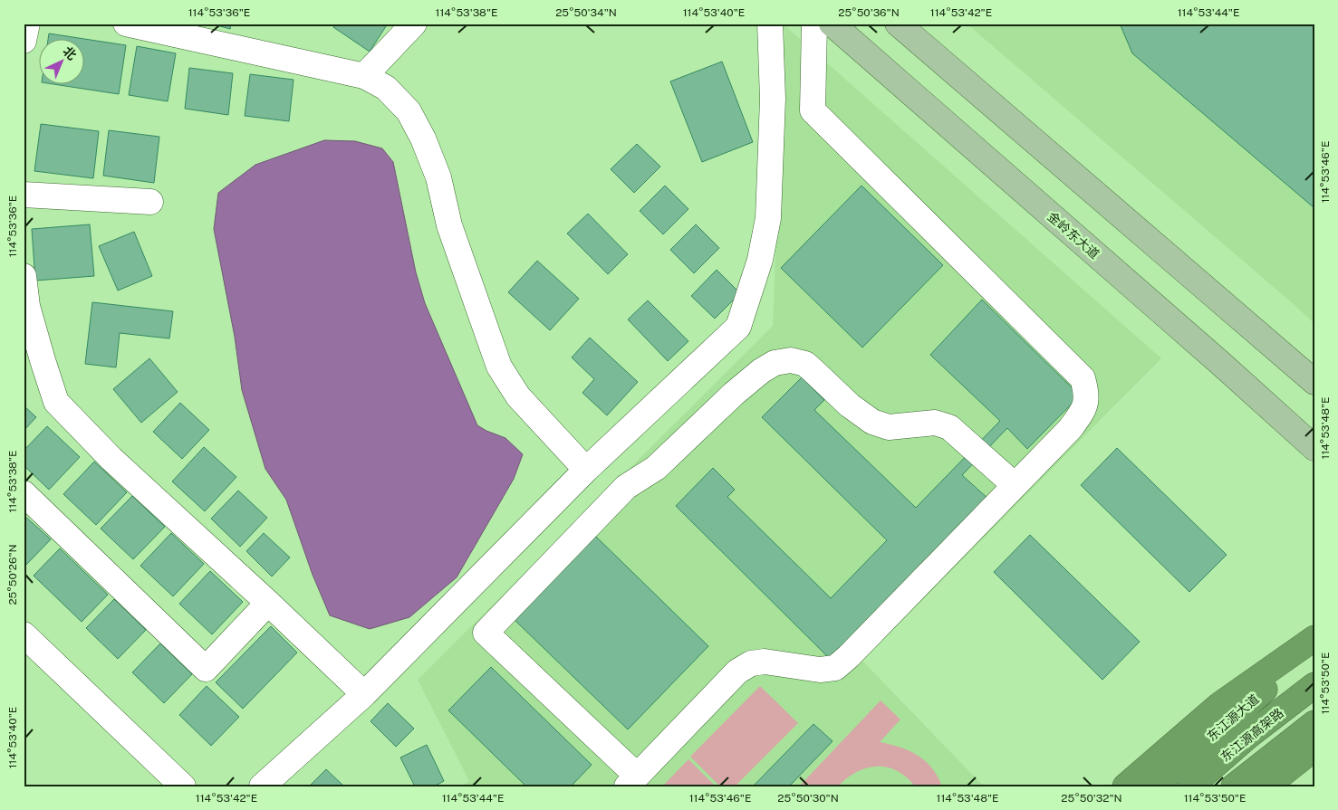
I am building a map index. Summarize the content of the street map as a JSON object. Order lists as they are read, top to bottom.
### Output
{
  "streets": {
    "highway": ["东江源大道", "东江源高架路"],
    "main road": ["金岭东大道"]
  },
  "north": "top right",
  "coordinates": [
    "114°53'36\"E",
    "114°53'38\"E",
    "25°50'34\"N",
    "114°53'40\"E",
    "25°50'36\"N",
    "114°53'42\"E",
    "114°53'44\"E",
    "114°53'46\"E",
    "114°53'48\"E",
    "25°50'26\"N",
    "114°53'50\"E",
    "25°50'30\"N",
    "25°50'32\"N"
  ]
}
